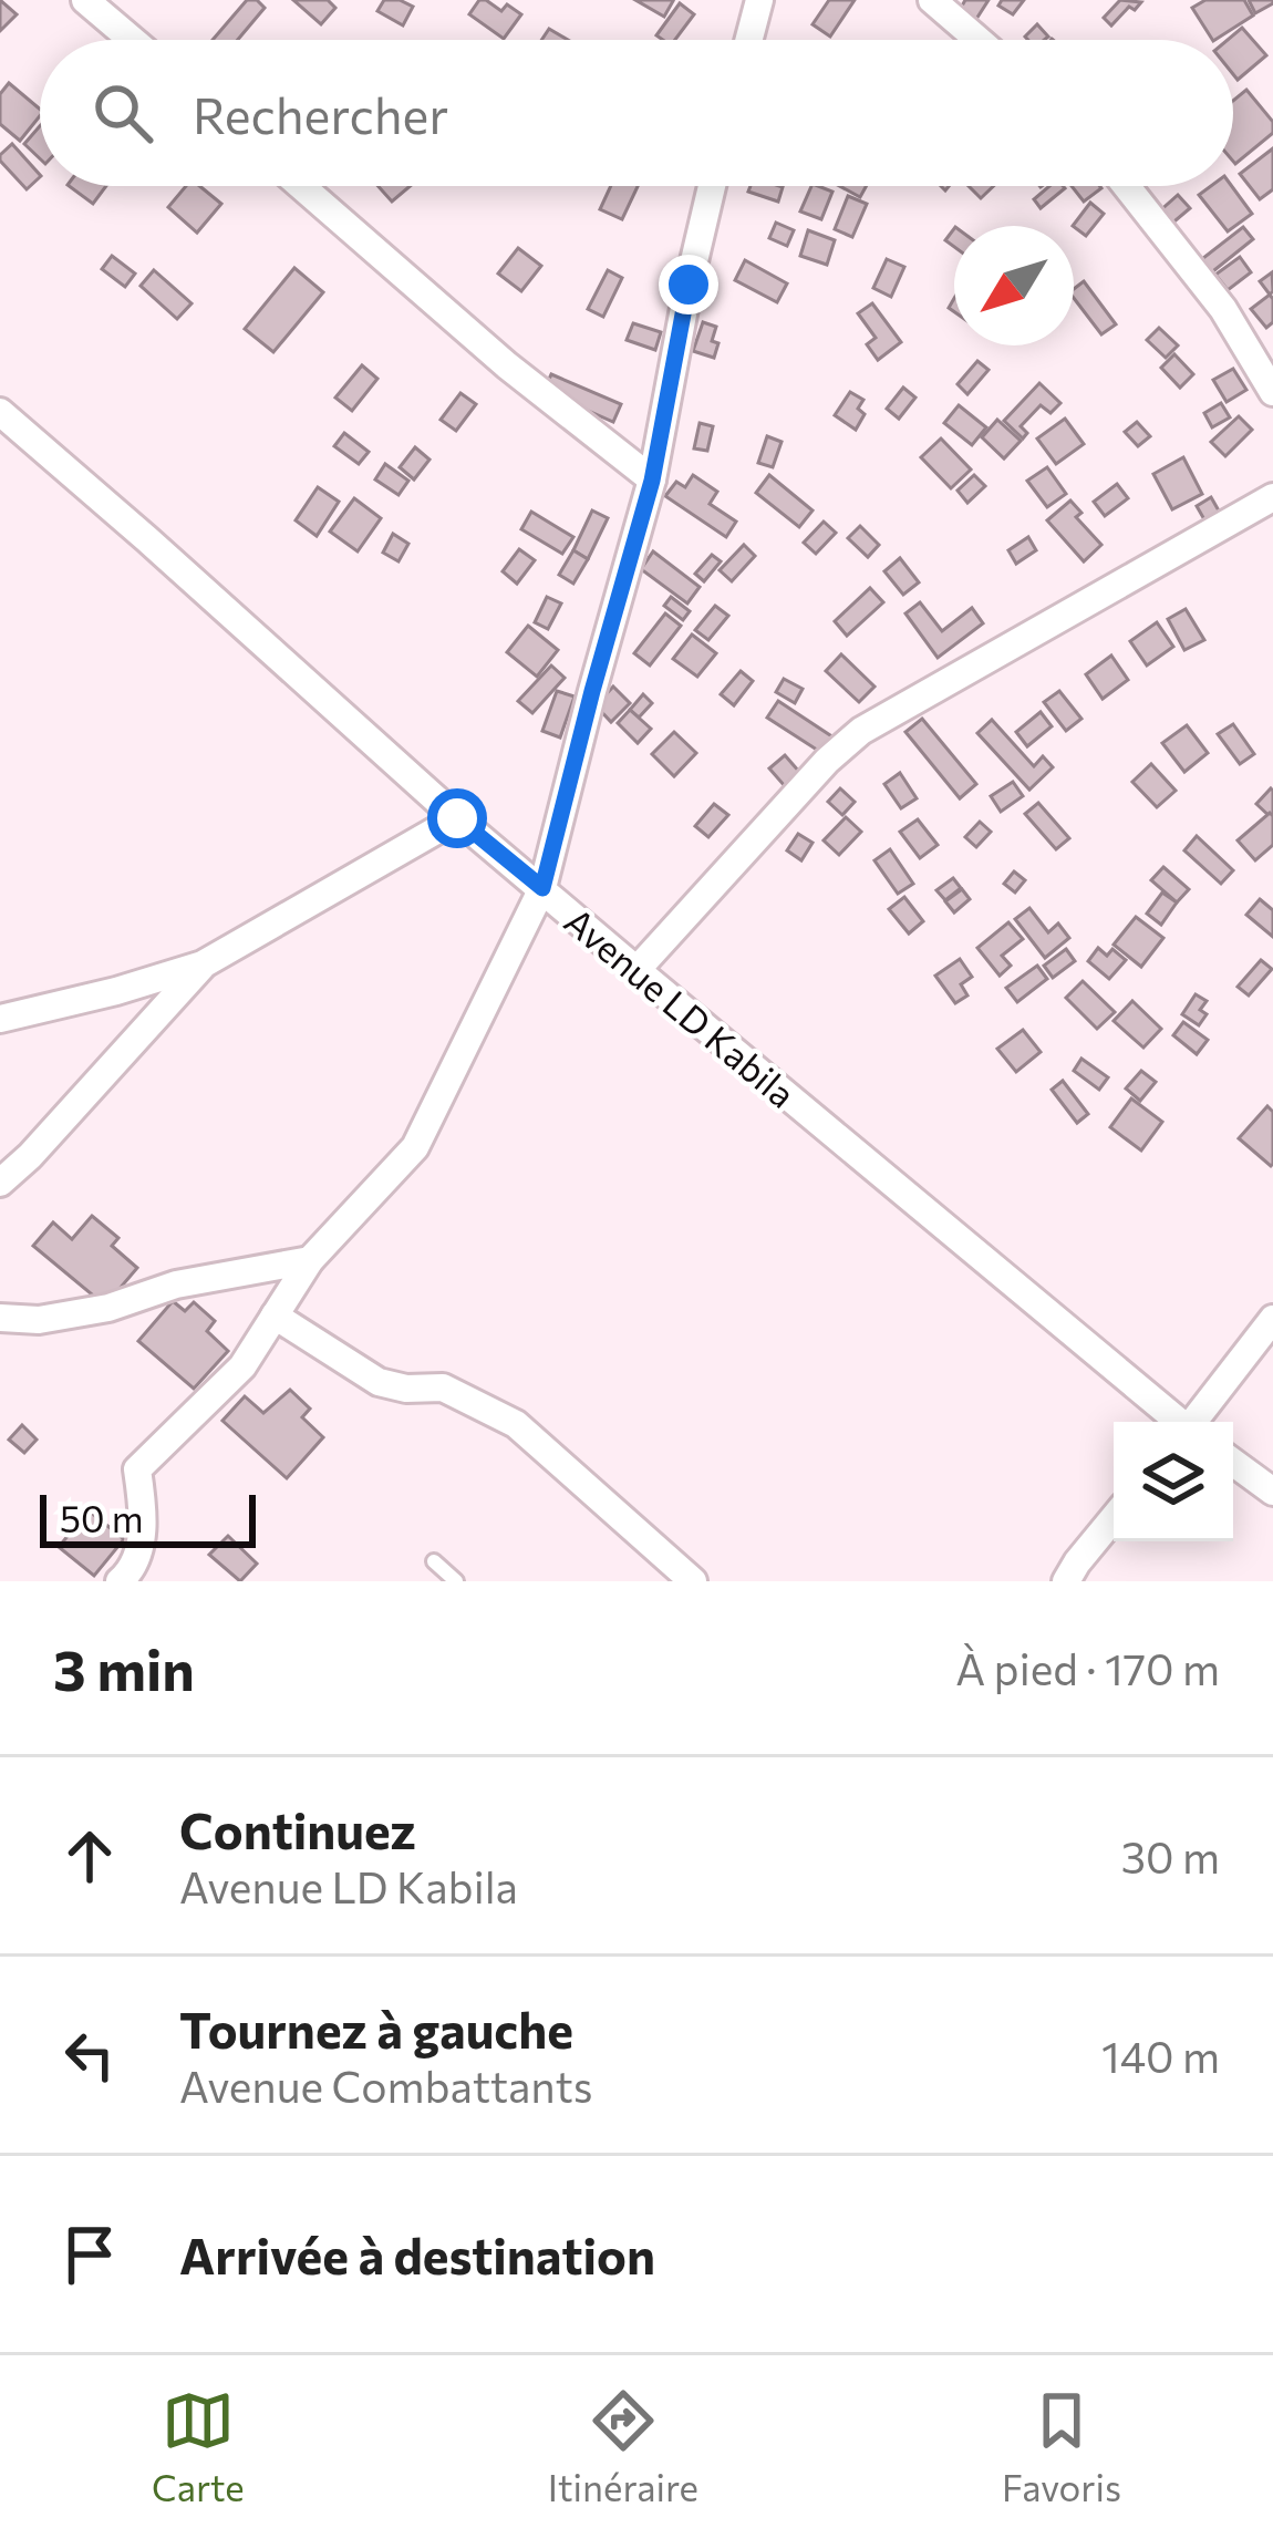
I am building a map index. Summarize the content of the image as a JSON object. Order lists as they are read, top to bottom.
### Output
{
  "streets": {
    "street": ["Avenue LD Kabila"]
  },
  "scale_bar": "50 m",
  "north": "bottom left",
  "page": {
    "search": "Rechercher",
    "scale": "50 m",
    "heading": ["3 min", "À pied · 170 m"],
    "list": [
      ["Continuez", "Avenue LD Kabila", "30 m"],
      ["Tournez à gauche", "Avenue Combattants", "140 m"],
      "Arrivée à destination"
    ],
    "nav": ["Carte", "Itinéraire", "Favoris"]
  }
}
